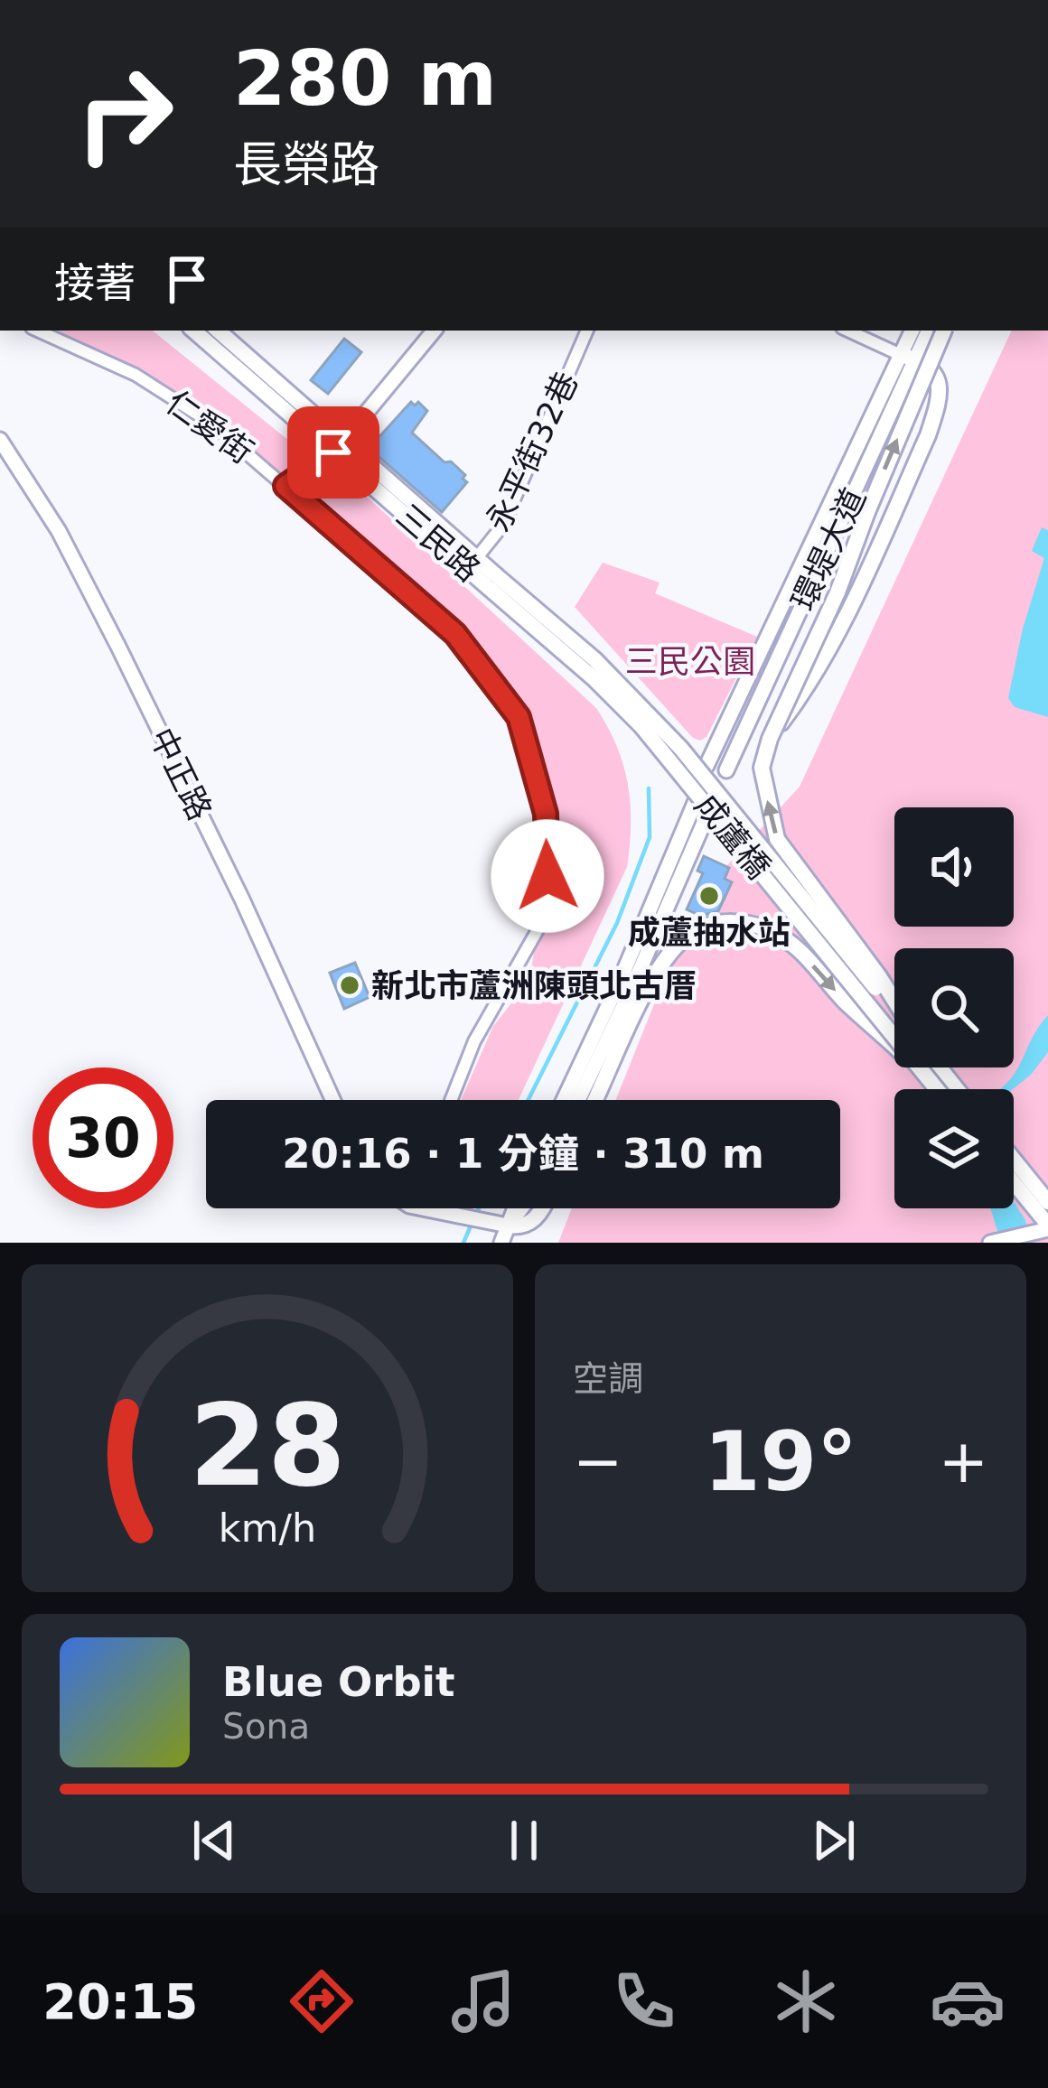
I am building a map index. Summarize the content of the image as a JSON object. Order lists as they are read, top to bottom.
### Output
{
  "streets": {
    "main road": ["三民路", "成蘆橋"],
    "street": [
      "仁愛街",
      "永平街32巷",
      "環堤大道",
      "中正路"
    ]
  },
  "crossings": [
    ["永平街32巷", "三民路"],
    ["三民路", "成蘆橋"]
  ],
  "parks": ["三民公園"],
  "places": ["成蘆抽水站", "新北市蘆洲陳頭北古厝"],
  "page": {
    "turn": ["280 m", "長榮路"],
    "then": "接著",
    "limit": "30",
    "trip": "20:16 · 1 分鐘 · 310 m",
    "tile": "空調",
    "heat": ["−", "19°", "+"],
    "song": ["Blue Orbit", "Sona"],
    "tabs": "20:15",
    "gauge": ["28", "km/h"]
  }
}
